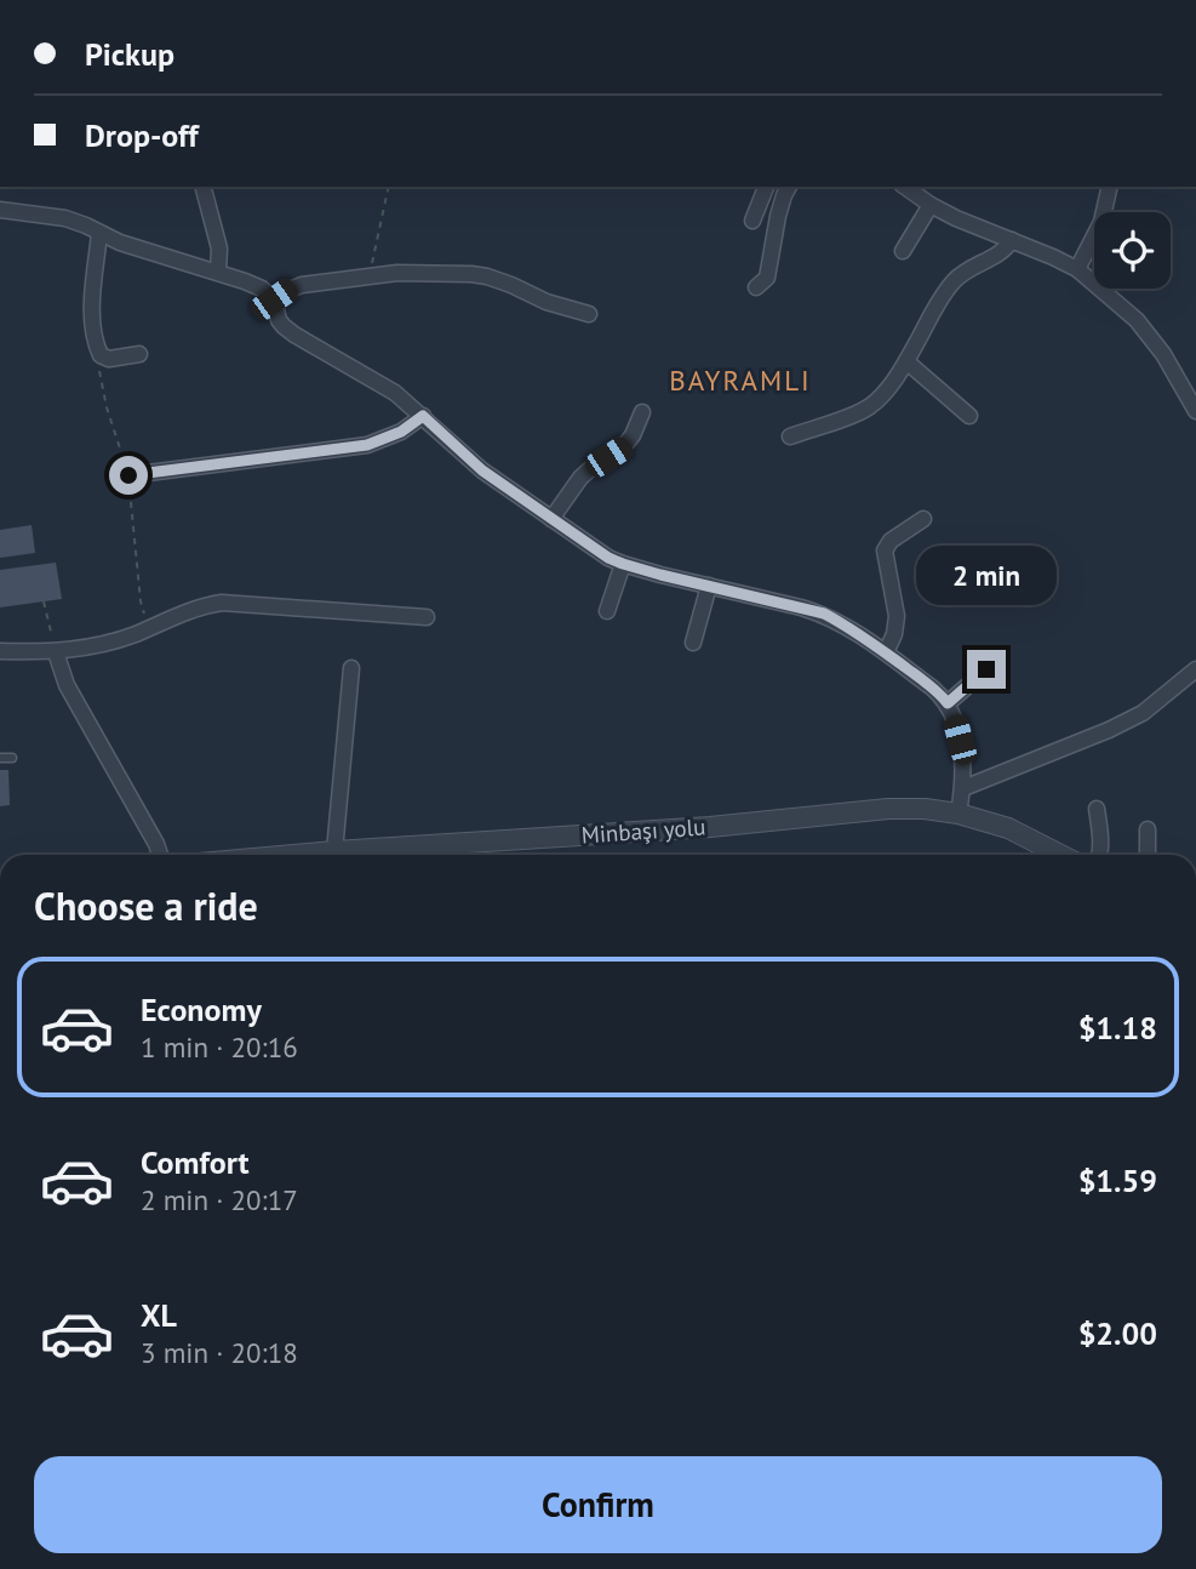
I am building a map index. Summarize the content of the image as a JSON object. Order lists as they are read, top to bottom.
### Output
{
  "streets": {
    "street": ["Minbaşı yolu"]
  },
  "districts": ["BAYRAMLI"],
  "page": {
    "banner": ["Pickup", "Drop-off"],
    "bubble": "2 min",
    "heading": "Choose a ride",
    "list": [
      {
        "name": "Economy",
        "note": "1 min · 20:16",
        "value": "$1.18"
      },
      {
        "name": "Comfort",
        "note": "2 min · 20:17",
        "value": "$1.59"
      },
      {
        "name": "XL",
        "note": "3 min · 20:18",
        "value": "$2.00"
      }
    ],
    "buttons": "Confirm"
  }
}
